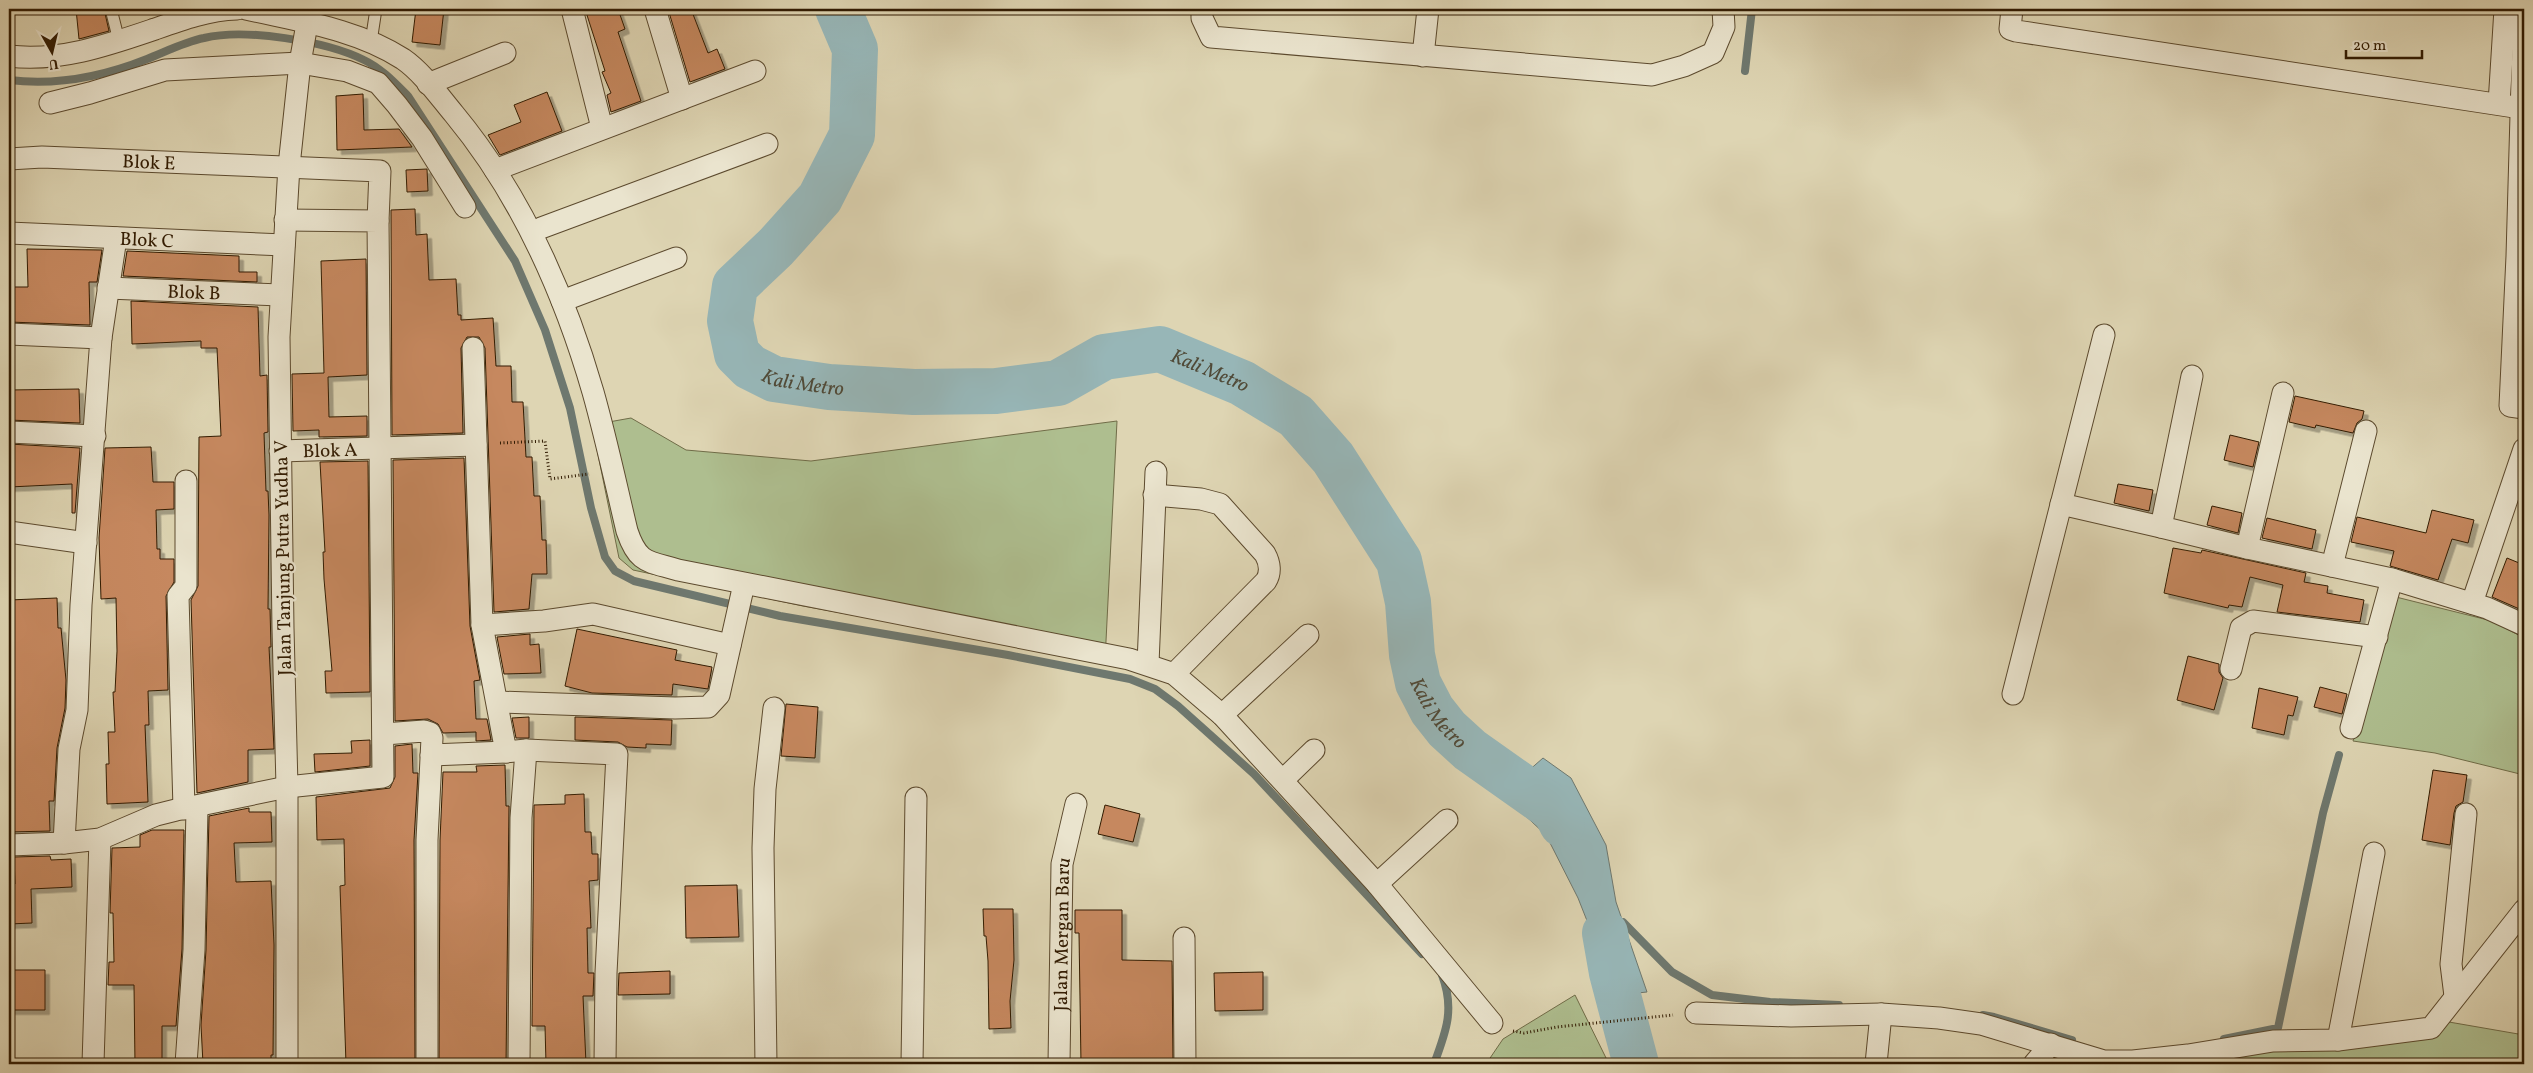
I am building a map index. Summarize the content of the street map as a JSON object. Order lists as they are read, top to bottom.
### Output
{
  "streets": {
    "street": [
      "Blok E",
      "Blok C",
      "Blok B",
      "Blok A",
      "Jalan Tanjung Putra Yudha V",
      "Jalan Mergan Baru"
    ]
  },
  "crossings": [
    ["Blok E", "Jalan Tanjung Putra Yudha V"],
    ["Blok C", "Jalan Tanjung Putra Yudha V"],
    ["Blok B", "Jalan Tanjung Putra Yudha V"],
    ["Blok A", "Jalan Tanjung Putra Yudha V"]
  ],
  "water": ["Kali Metro"],
  "scale_bar": "20 m",
  "north": "bottom"
}
